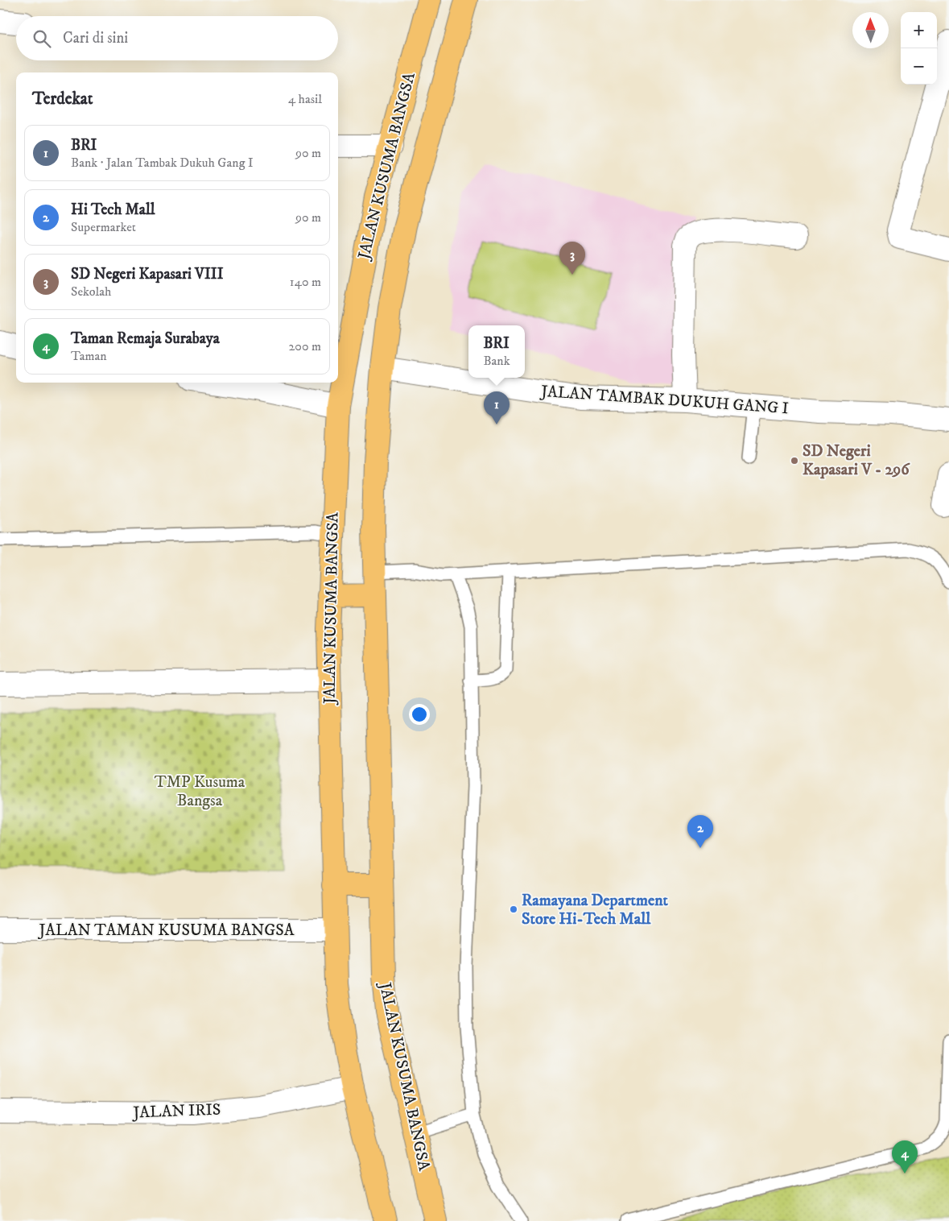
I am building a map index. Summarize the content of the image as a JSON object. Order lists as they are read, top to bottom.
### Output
{
  "streets": {
    "highway": ["JALAN KUSUMA BANGSA"],
    "street": ["JALAN TAMBAK DUKUH GANG I", "JALAN TAMAN KUSUMA BANGSA", "JALAN IRIS"]
  },
  "crossings": [
    ["JALAN KUSUMA BANGSA", "JALAN TAMBAK DUKUH GANG I"],
    ["JALAN KUSUMA BANGSA", "JALAN TAMAN KUSUMA BANGSA"],
    ["JALAN KUSUMA BANGSA", "JALAN IRIS"]
  ],
  "parks": ["TMP Kusuma Bangsa"],
  "places": ["SD Negeri Kapasari V - 296", "Ramayana Department Store Hi-Tech Mall"],
  "north": "top",
  "page": {
    "map_buttons": ["+", "−"],
    "search": "Cari di sini",
    "heading": ["Terdekat", "4 hasil"],
    "list": [
      {
        "mark": "1",
        "name": "BRI",
        "note": "Bank · Jalan Tambak Dukuh Gang I",
        "value": "90 m"
      },
      {
        "mark": "2",
        "name": "Hi Tech Mall",
        "note": "Supermarket",
        "value": "90 m"
      },
      {
        "mark": "3",
        "name": "SD Negeri Kapasari VIII",
        "note": "Sekolah",
        "value": "140 m"
      },
      {
        "mark": "4",
        "name": "Taman Remaja Surabaya",
        "note": "Taman",
        "value": "200 m"
      }
    ],
    "pins": [
      "3",
      "1",
      "2",
      "4"
    ],
    "popup": ["BRI", "Bank"]
  }
}
